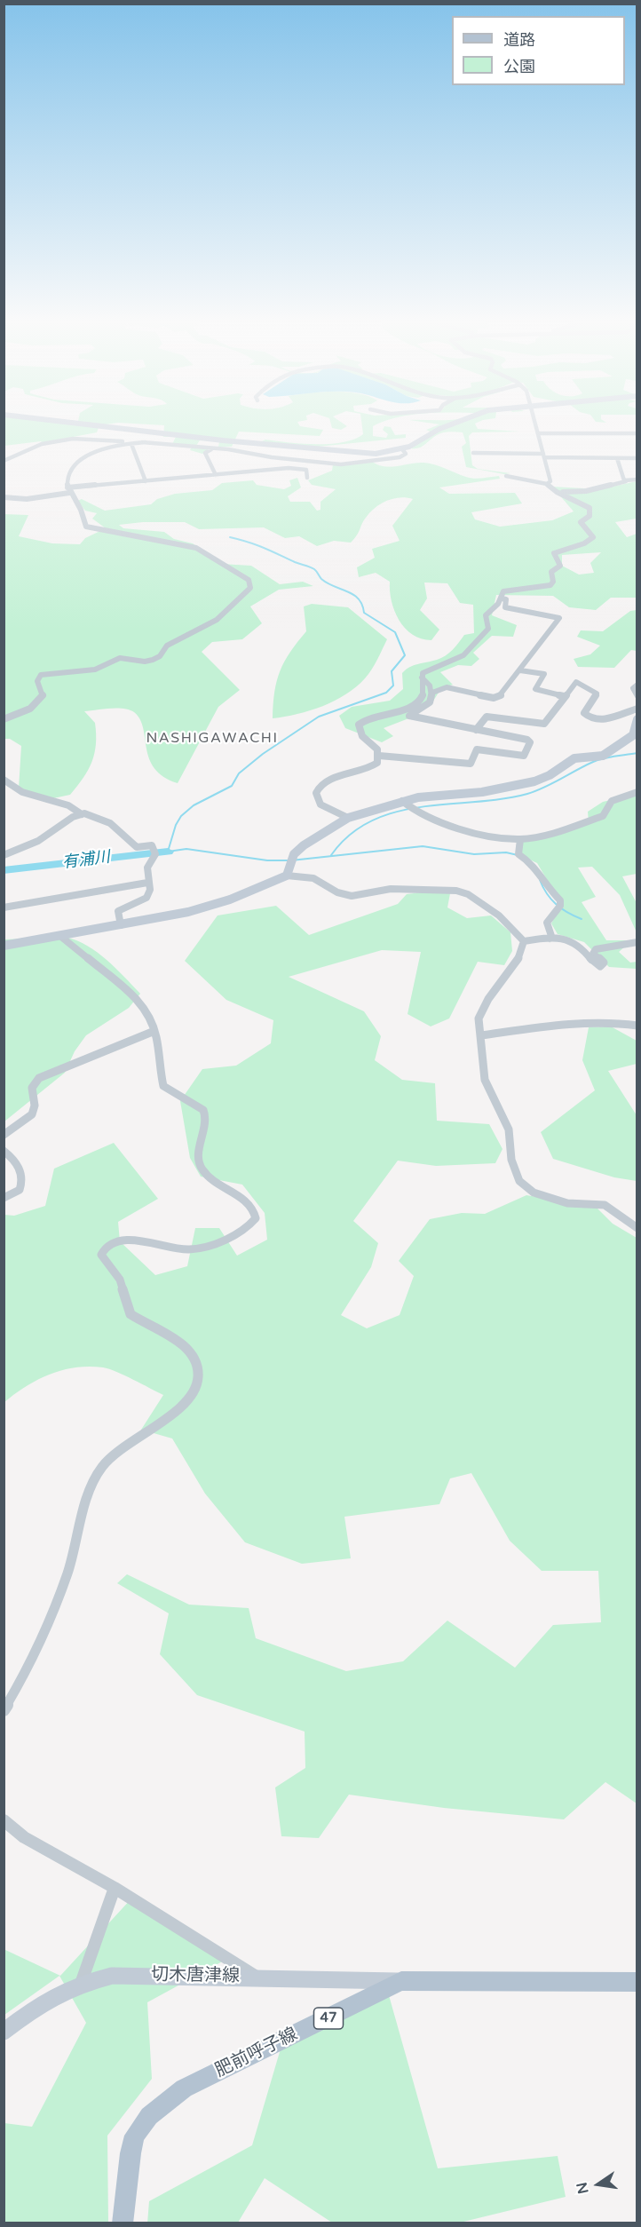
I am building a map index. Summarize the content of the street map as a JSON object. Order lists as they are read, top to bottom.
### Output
{
  "streets": {
    "main road": ["切木唐津線", "47", "肥前呼子線"]
  },
  "crossings": [
    ["切木唐津線", "肥前呼子線"]
  ],
  "districts": ["NASHIGAWACHI"],
  "water": ["有浦川"],
  "legend": ["道路", "公園"],
  "north": "left"
}
